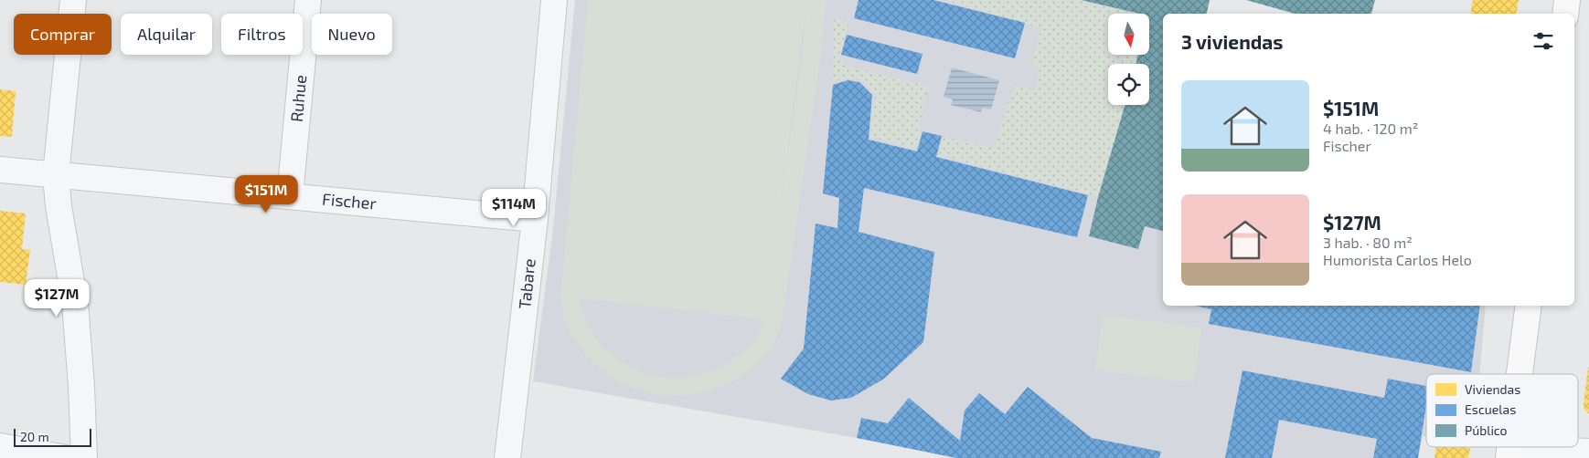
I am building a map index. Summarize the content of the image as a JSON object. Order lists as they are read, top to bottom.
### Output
{
  "streets": {
    "street": ["Ruhue", "Fischer", "Tabare"]
  },
  "crossings": [
    ["Ruhue", "Fischer"],
    ["Fischer", "Tabare"]
  ],
  "legend": ["Viviendas", "Escuelas", "Público"],
  "scale_bar": "20 m",
  "north": "bottom",
  "page": {
    "chip": [
      "Comprar",
      "Alquilar",
      "Filtros",
      "Nuevo"
    ],
    "heading": "3 viviendas",
    "list": [
      {
        "name": "$151M",
        "note": "4 hab. · 120 m² · Fischer"
      },
      {
        "name": "$127M",
        "note": "3 hab. · 80 m² · Humorista Carlos Helo"
      }
    ],
    "price": ["$151M", "$114M", "$127M"],
    "scale": "20 m"
  }
}
